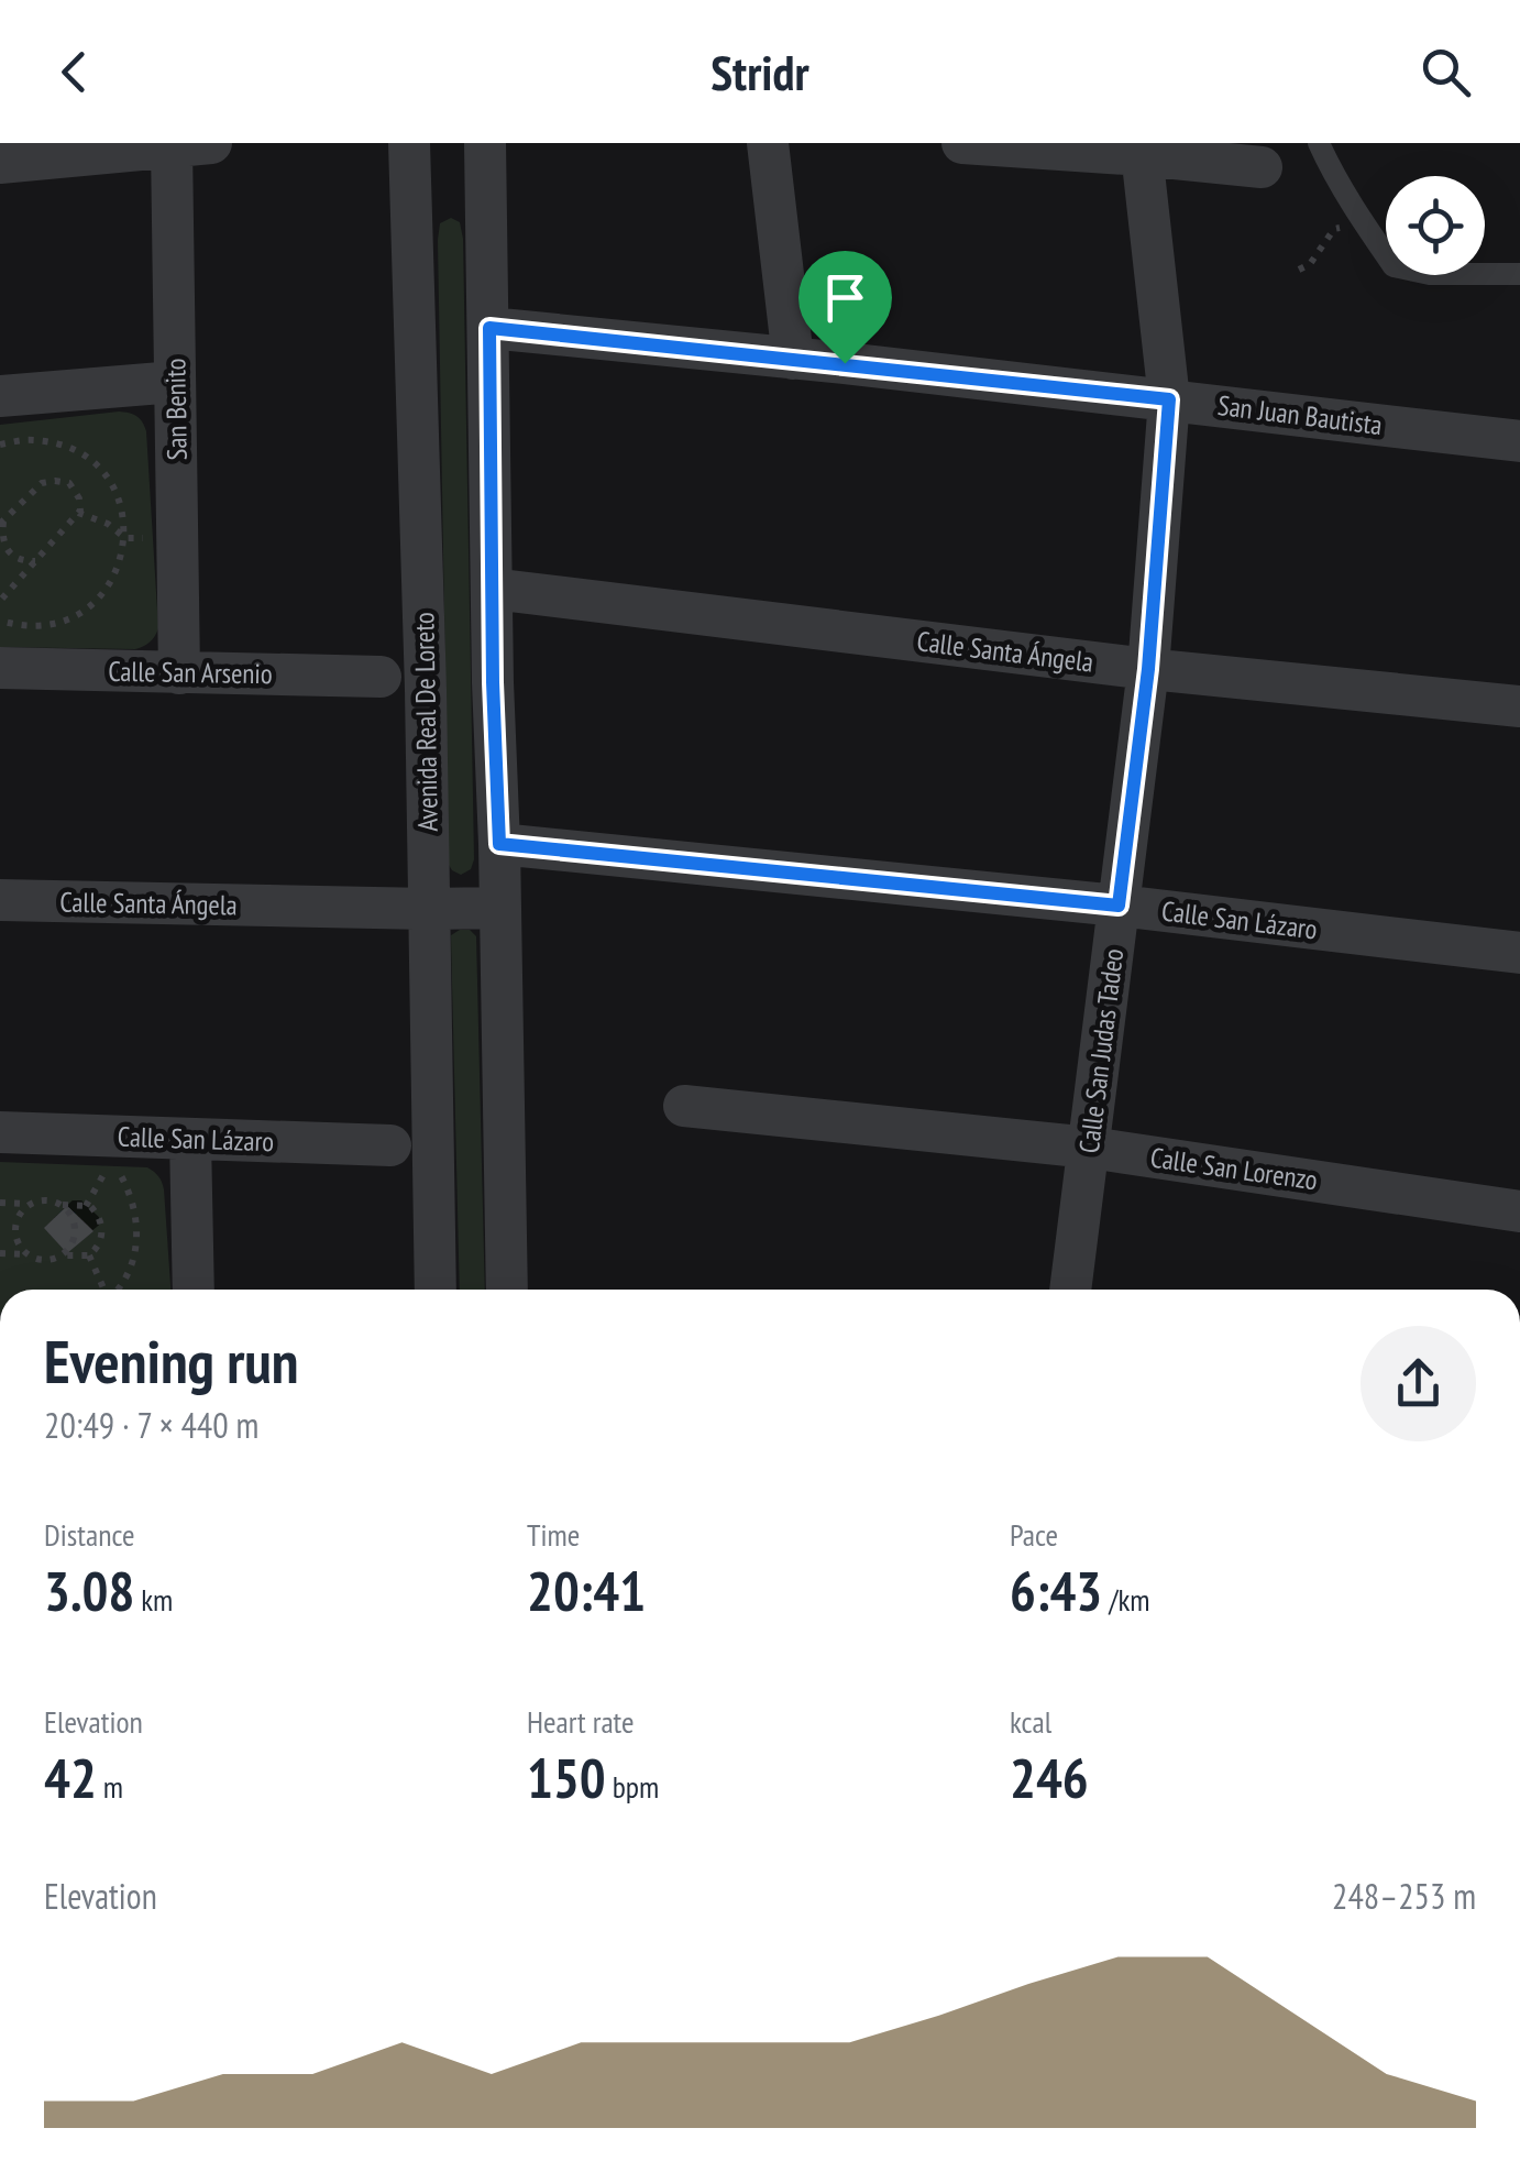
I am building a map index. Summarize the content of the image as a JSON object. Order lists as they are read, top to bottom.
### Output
{
  "streets": {
    "street": [
      "San Benito",
      "San Juan Bautista",
      "Calle Santa Ángela",
      "Calle San Arsenio",
      "Avenida Real De Loreto",
      "Calle San Lázaro",
      "Calle San Judas Tadeo",
      "Calle San Lorenzo"
    ]
  },
  "crossings": [
    ["San Benito", "Calle San Arsenio"],
    ["San Juan Bautista", "Calle San Judas Tadeo"],
    ["Calle Santa Ángela", "Avenida Real De Loreto"],
    ["Calle Santa Ángela", "Calle San Judas Tadeo"],
    ["Calle San Lázaro", "Calle San Judas Tadeo"],
    ["Calle San Judas Tadeo", "Calle San Lorenzo"]
  ],
  "page": {
    "header": "Stridr",
    "heading": ["Evening run", "20:49 · 7 × 440 m"],
    "stats": [
      ["Distance", "3.08 km"],
      ["Time", "20:41"],
      ["Pace", "6:43 /km"],
      ["Elevation", "42 m"],
      ["Heart rate", "150 bpm"],
      ["kcal", "246"]
    ],
    "chart": ["Elevation", "248–253 m"]
  }
}
